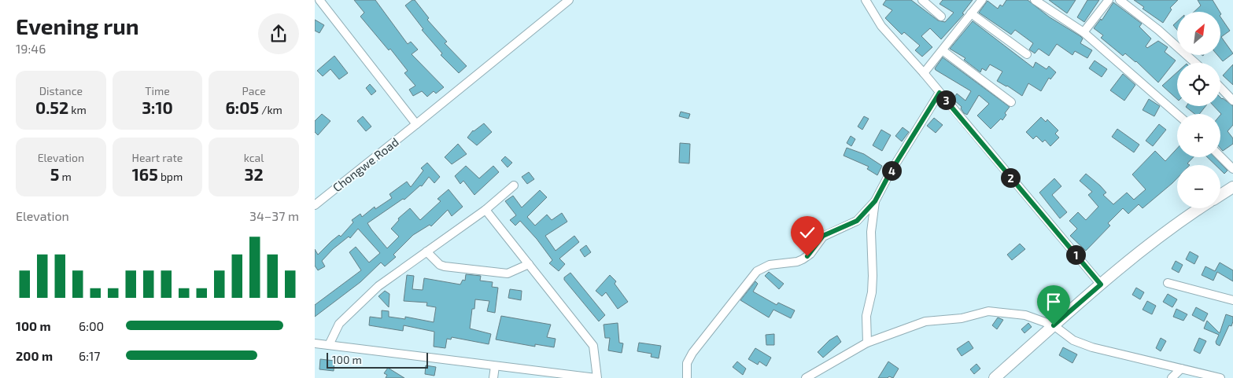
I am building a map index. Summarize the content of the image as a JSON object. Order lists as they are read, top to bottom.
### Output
{
  "streets": {
    "street": ["Chongwe Road"]
  },
  "scale_bar": "100 m",
  "north": "top right",
  "page": {
    "heading": ["Evening run", "19:46"],
    "map_buttons": ["+", "−"],
    "stats": [
      ["Distance", "0.52 km"],
      ["Time", "3:10"],
      ["Pace", "6:05 /km"],
      ["Elevation", "5 m"],
      ["Heart rate", "165 bpm"],
      ["kcal", "32"]
    ],
    "pins": [
      "3",
      "4",
      "2",
      "1"
    ],
    "chart": ["Elevation", "34–37 m"],
    "list": [
      {
        "name": "100 m",
        "note": "6:00"
      },
      {
        "name": "200 m",
        "note": "6:17"
      }
    ],
    "scale": "100 m"
  }
}
